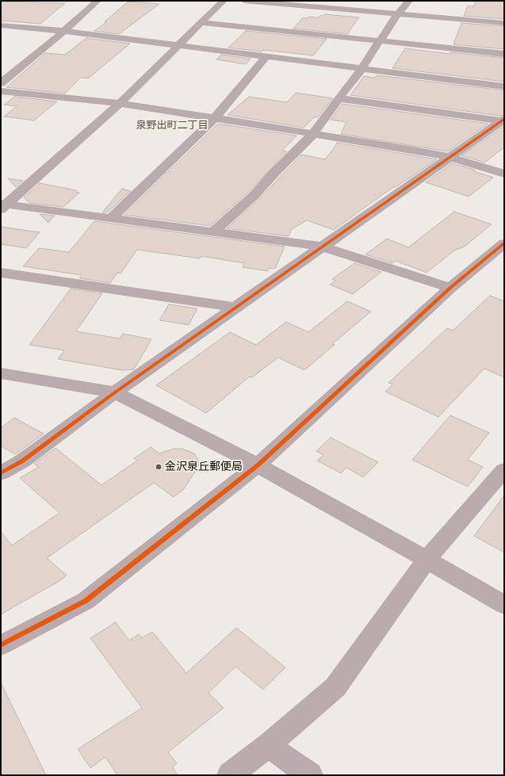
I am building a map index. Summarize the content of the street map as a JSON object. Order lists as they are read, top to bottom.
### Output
{
  "districts": ["泉野出町二丁目"],
  "places": ["金沢泉丘郵便局"]
}
